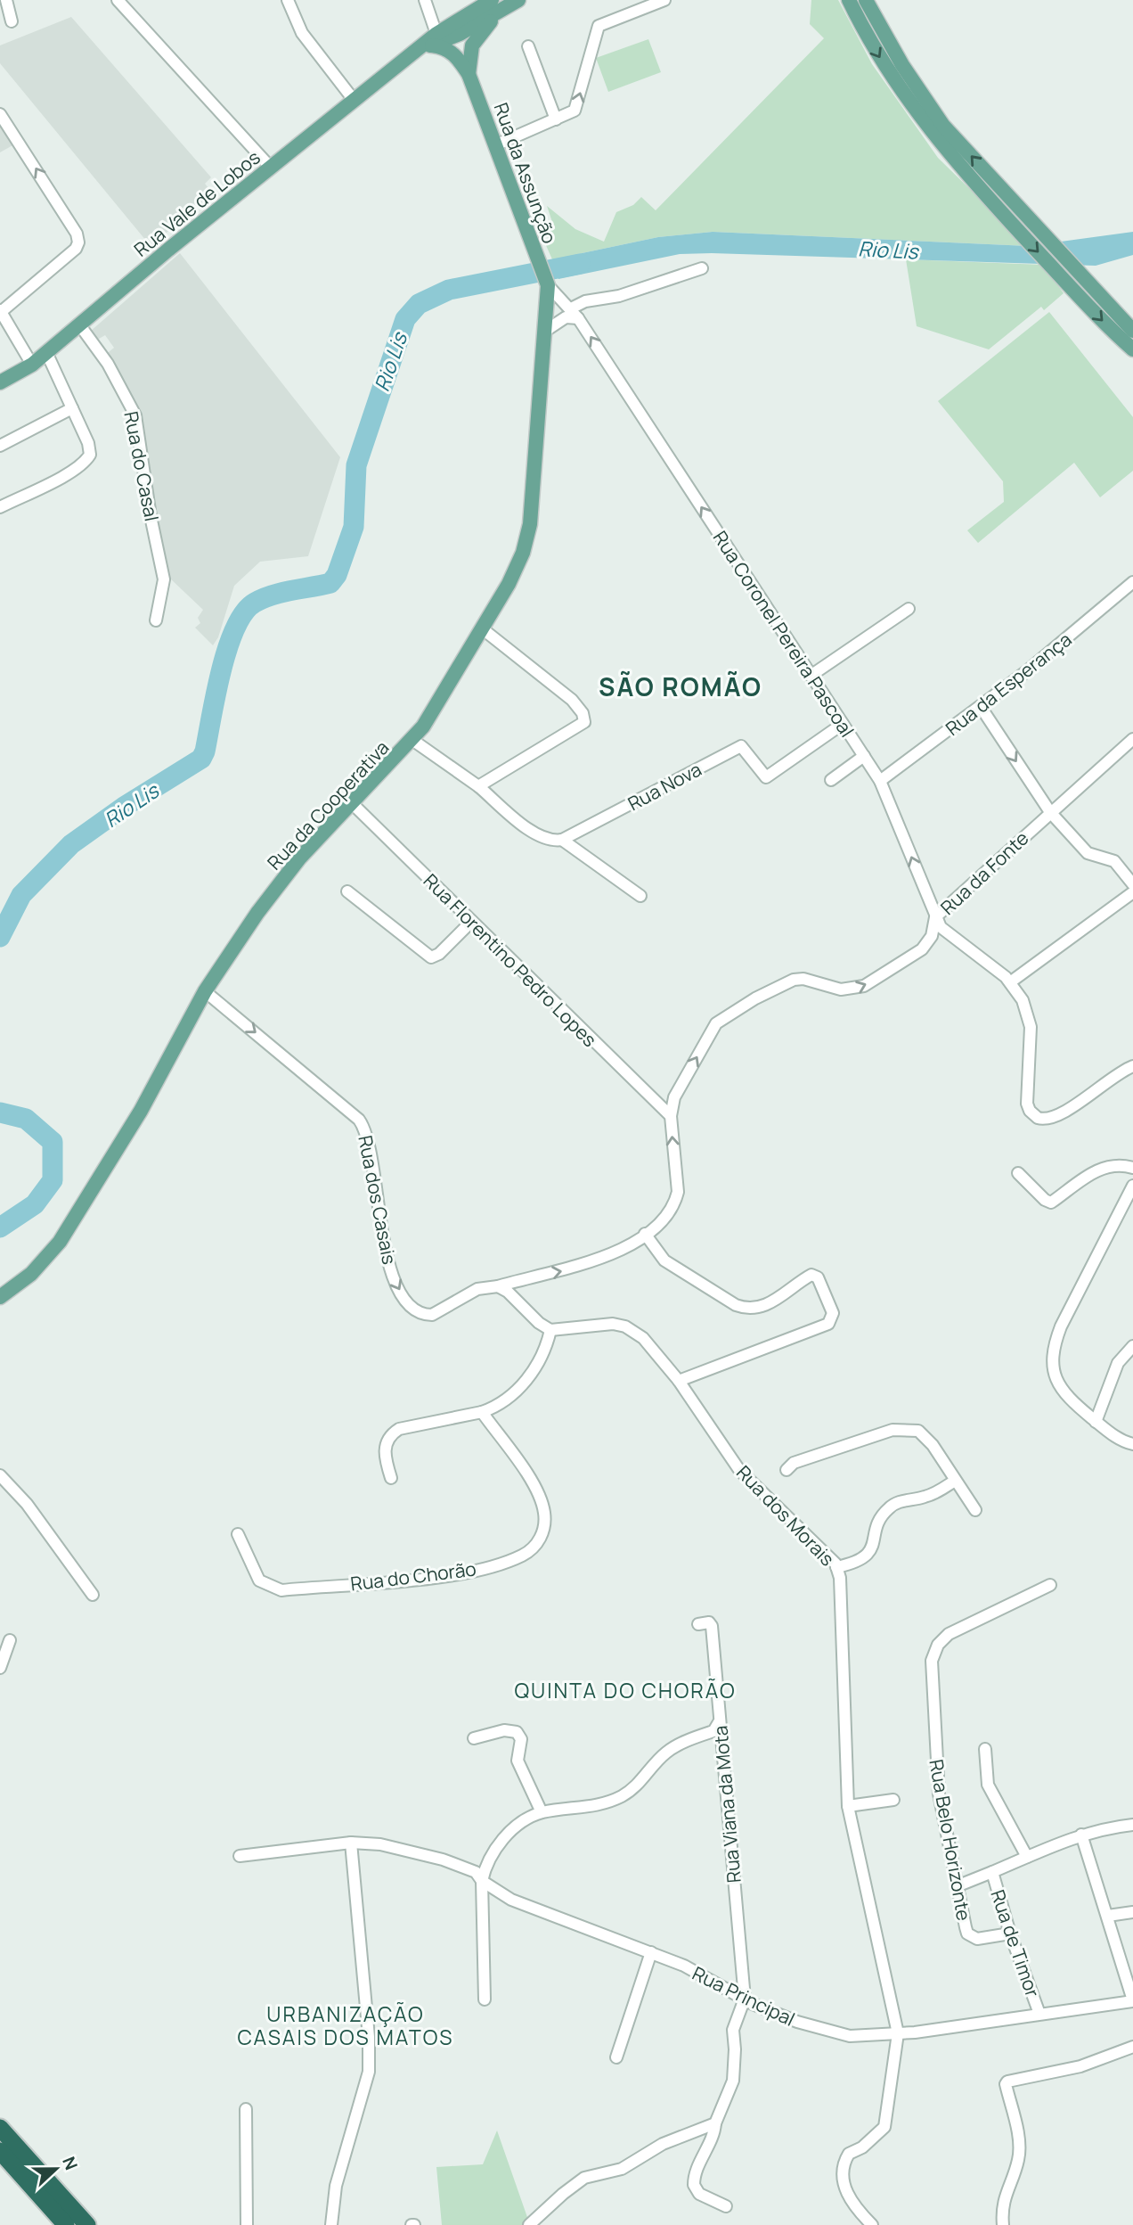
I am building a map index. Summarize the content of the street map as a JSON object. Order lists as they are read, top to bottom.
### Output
{
  "streets": {
    "main road": ["Rua da Assunção", "Rua Vale de Lobos", "Rua da Cooperativa"],
    "street": [
      "Rua do Casal",
      "Rua Coronel Pereira Pascoal",
      "Rua da Esperança",
      "Rua Nova",
      "Rua da Fonte",
      "Rua Florentino Pedro Lopes",
      "Rua dos Casais",
      "Rua dos Morais",
      "Rua do Chorão",
      "Rua Viana da Mota",
      "Rua Belo Horizonte",
      "Rua de Timor",
      "Rua Principal"
    ]
  },
  "crossings": [
    ["Rua da Assunção", "Rua Coronel Pereira Pascoal"],
    ["Rua da Assunção", "Rua da Cooperativa"],
    ["Rua Vale de Lobos", "Rua do Casal"],
    ["Rua Coronel Pereira Pascoal", "Rua da Esperança"],
    ["Rua Coronel Pereira Pascoal", "Rua Nova"],
    ["Rua Coronel Pereira Pascoal", "Rua da Cooperativa"],
    ["Rua Coronel Pereira Pascoal", "Rua da Fonte"],
    ["Rua da Cooperativa", "Rua Florentino Pedro Lopes"],
    ["Rua da Cooperativa", "Rua dos Casais"],
    ["Rua da Fonte", "Rua Florentino Pedro Lopes"],
    ["Rua da Fonte", "Rua dos Casais"],
    ["Rua dos Morais", "Rua Principal"],
    ["Rua Viana da Mota", "Rua Principal"],
    ["Rua Belo Horizonte", "Rua de Timor"],
    ["Rua de Timor", "Rua Principal"]
  ],
  "one_way": ["Rua Coronel Pereira Pascoal", "Rua da Fonte", "Rua dos Casais"],
  "districts": ["SÃO ROMÃO", "QUINTA DO CHORÃO", "URBANIZAÇÃO CASAIS DOS MATOS"],
  "water": ["Rio Lis"],
  "north": "right"
}
